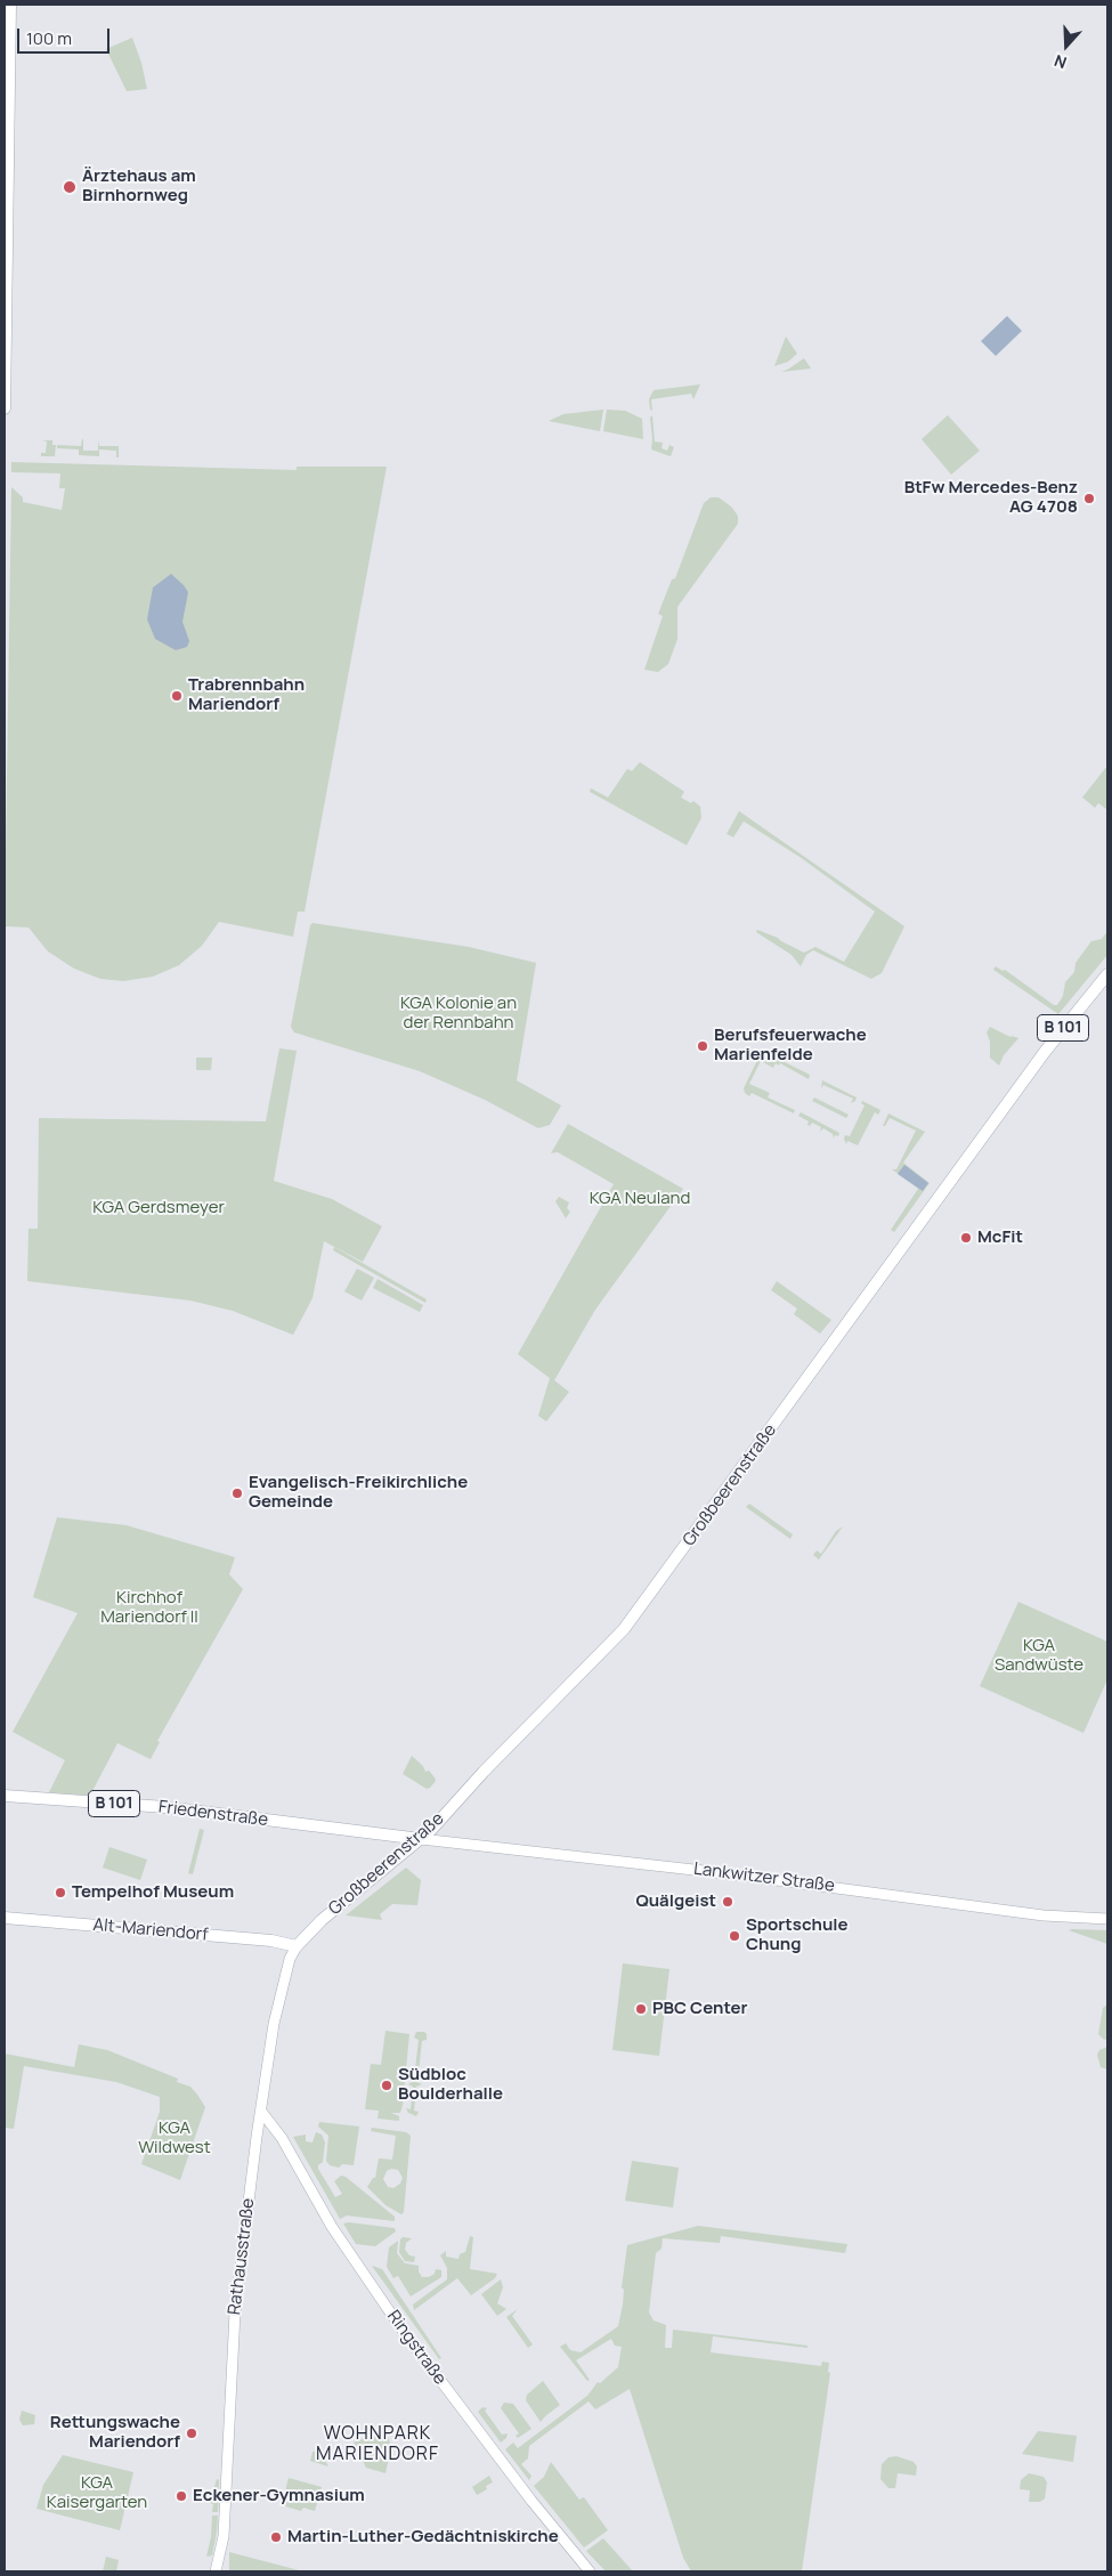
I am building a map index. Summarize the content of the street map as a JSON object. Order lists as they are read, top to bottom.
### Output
{
  "streets": {
    "main road": [
      "B 101",
      "Großbeerenstraße",
      "Friedenstraße",
      "Lankwitzer Straße",
      "Alt-Mariendorf",
      "Rathausstraße",
      "Ringstraße"
    ]
  },
  "crossings": [
    ["Großbeerenstraße", "Friedenstraße"],
    ["Großbeerenstraße", "Lankwitzer Straße"],
    ["Großbeerenstraße", "Alt-Mariendorf"],
    ["Großbeerenstraße", "Rathausstraße"],
    ["Friedenstraße", "Lankwitzer Straße"],
    ["Alt-Mariendorf", "Rathausstraße"],
    ["Rathausstraße", "Ringstraße"]
  ],
  "districts": ["WOHNPARK MARIENDORF"],
  "parks": [
    "KGA Kolonie an der Rennbahn",
    "KGA Neuland",
    "KGA Gerdsmeyer",
    "Kirchhof Mariendorf II",
    "KGA Sandwüste",
    "KGA Wildwest",
    "KGA Kaisergarten"
  ],
  "places": [
    "Ärztehaus am Birnhornweg",
    "BtFw Mercedes-Benz AG 4708",
    "Trabrennbahn Mariendorf",
    "Berufsfeuerwache Marienfelde",
    "McFit",
    "Evangelisch-Freikirchliche Gemeinde",
    "Tempelhof Museum",
    "Quälgeist",
    "Sportschule Chung",
    "PBC Center",
    "Südbloc Boulderhalle",
    "Rettungswache Mariendorf",
    "Eckener-Gymnasium",
    "Martin-Luther-Gedächtniskirche"
  ],
  "scale_bar": "100 m",
  "north": "bottom"
}
